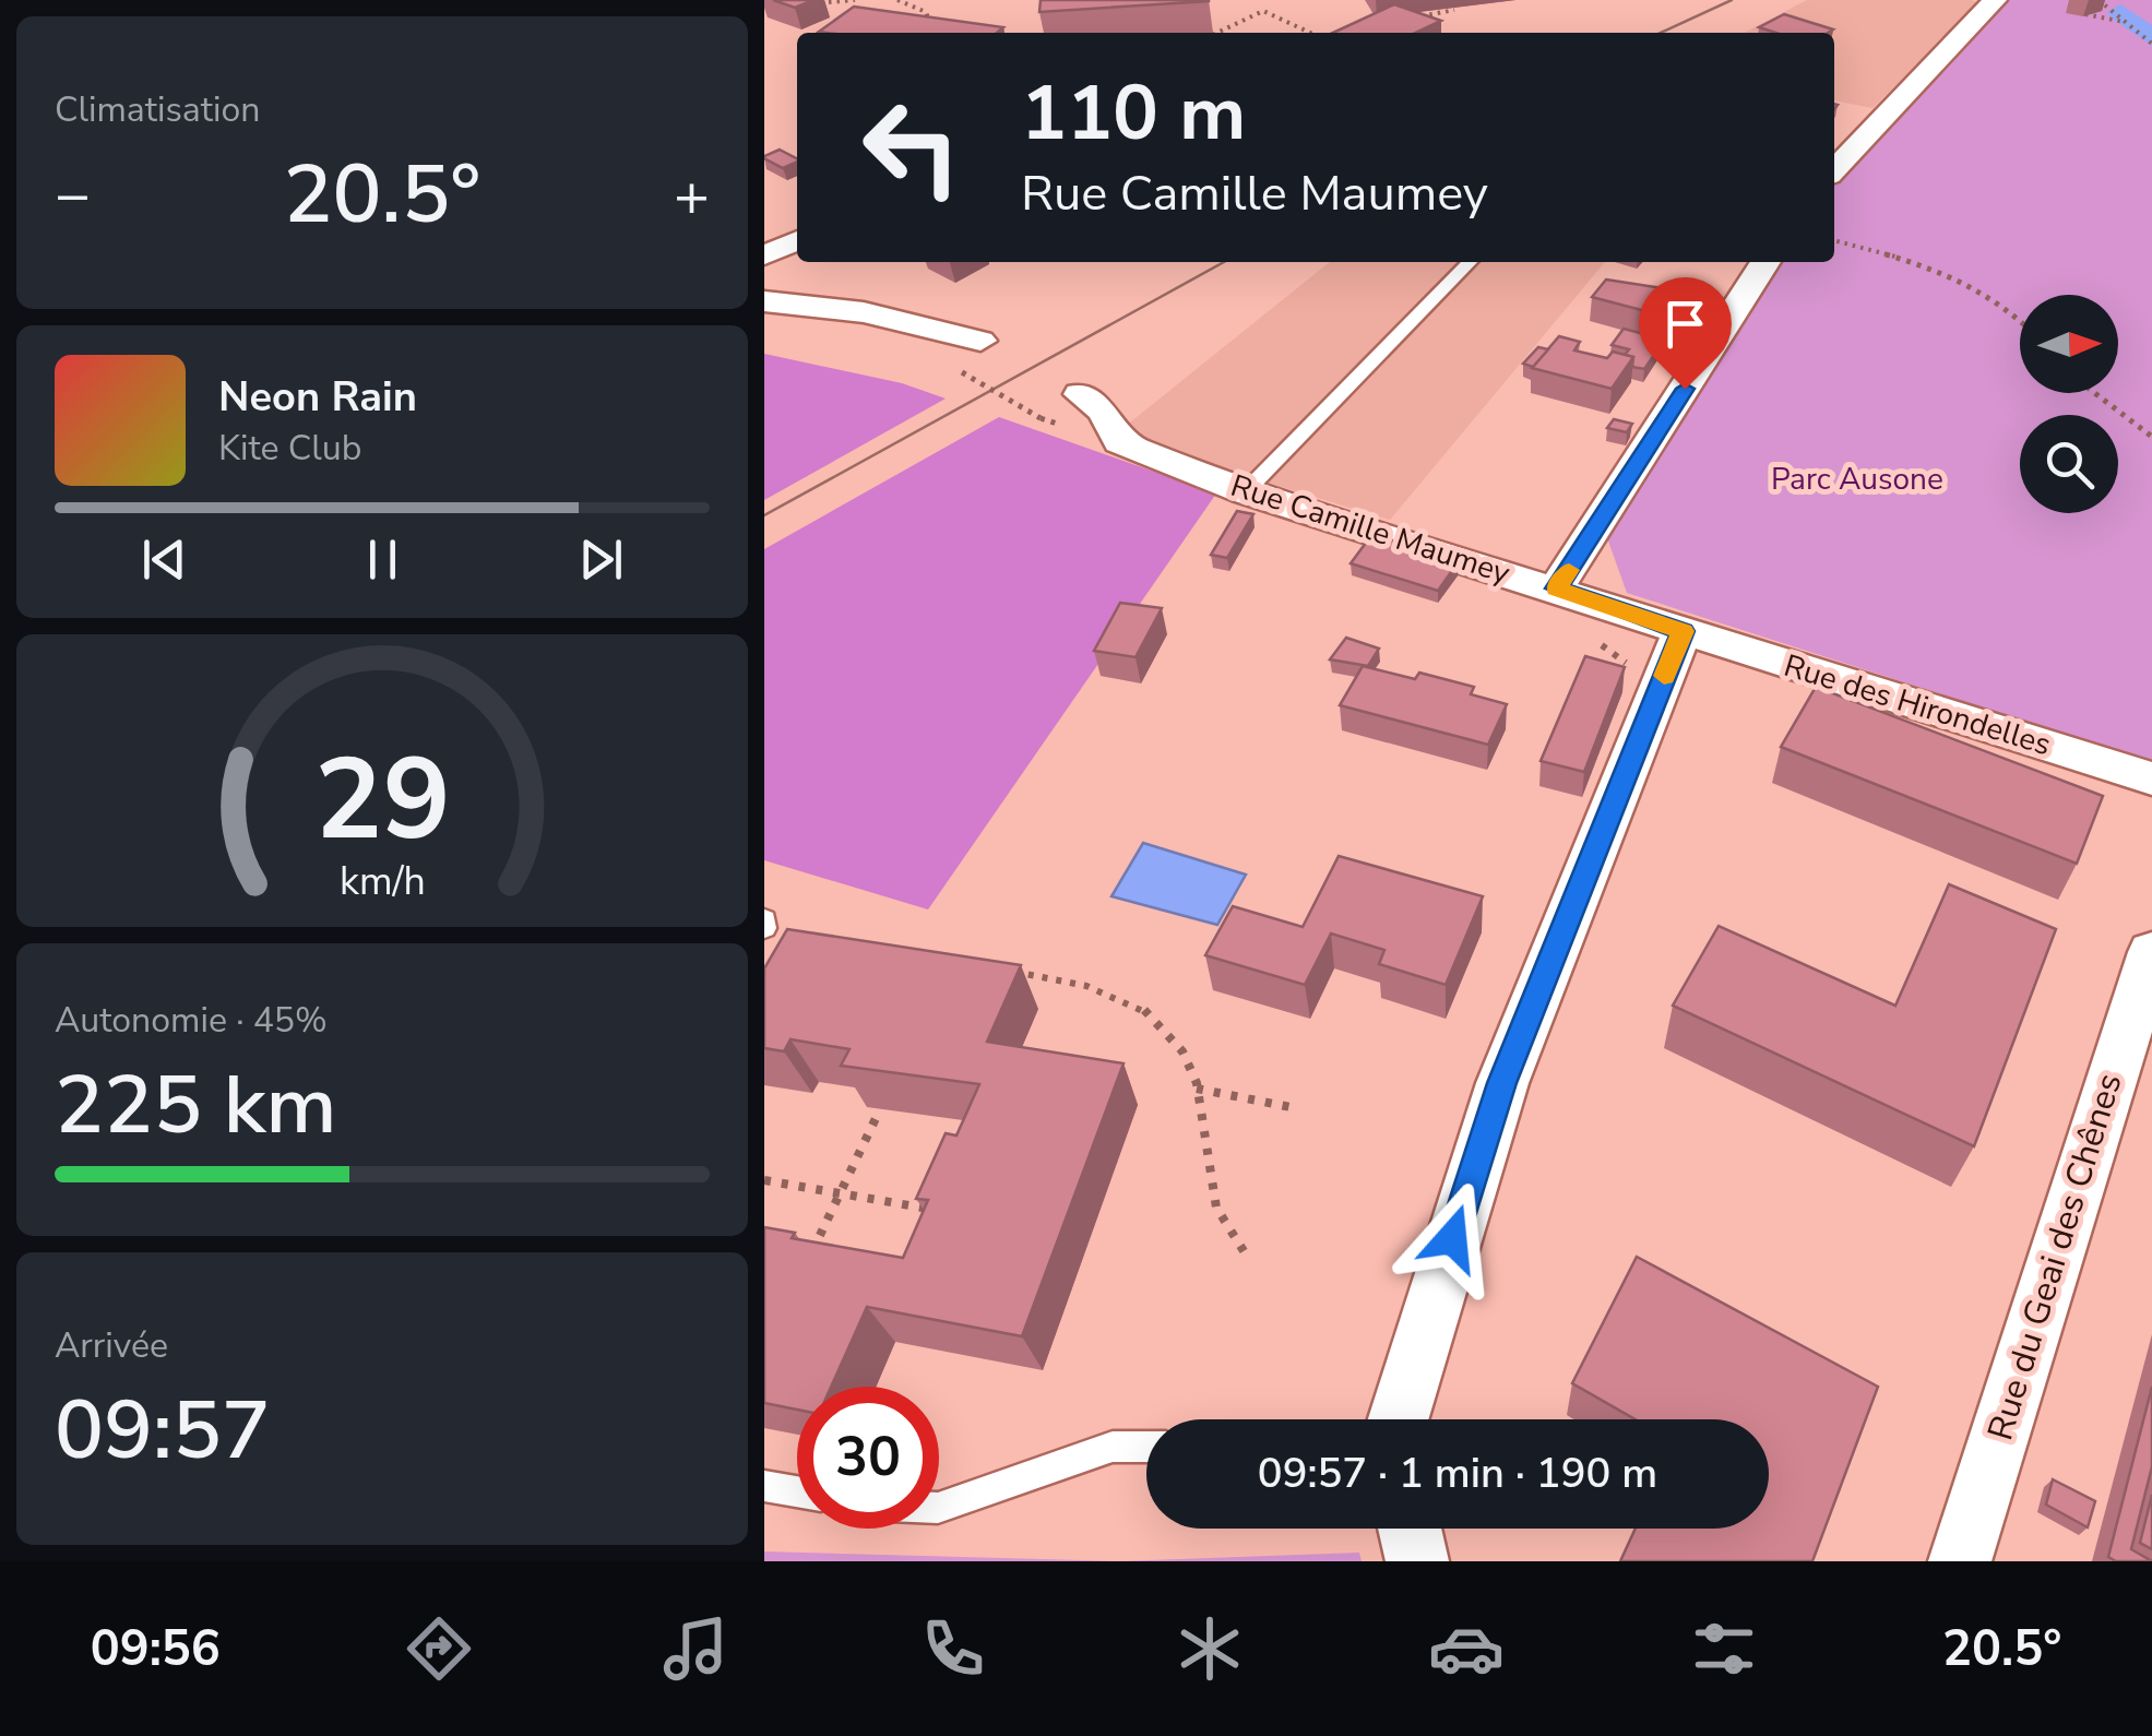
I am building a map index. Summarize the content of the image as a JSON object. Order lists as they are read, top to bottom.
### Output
{
  "streets": {
    "street": ["Rue Camille Maumey", "Rue des Hirondelles", "Rue du Geai des Chênes"]
  },
  "crossings": [
    ["Rue Camille Maumey", "Rue des Hirondelles"]
  ],
  "parks": ["Parc Ausone"],
  "north": "right",
  "page": {
    "tile": [
      "Climatisation",
      ["Autonomie · 45%", "225 km"],
      ["Arrivée", "09:57"]
    ],
    "turn": ["110 m", "Rue Camille Maumey"],
    "heat": ["−", "20.5°", "+"],
    "song": ["Neon Rain", "Kite Club"],
    "limit": "30",
    "trip": "09:57 · 1 min · 190 m",
    "tabs": ["09:56", "20.5°"],
    "gauge": ["29", "km/h"]
  }
}
